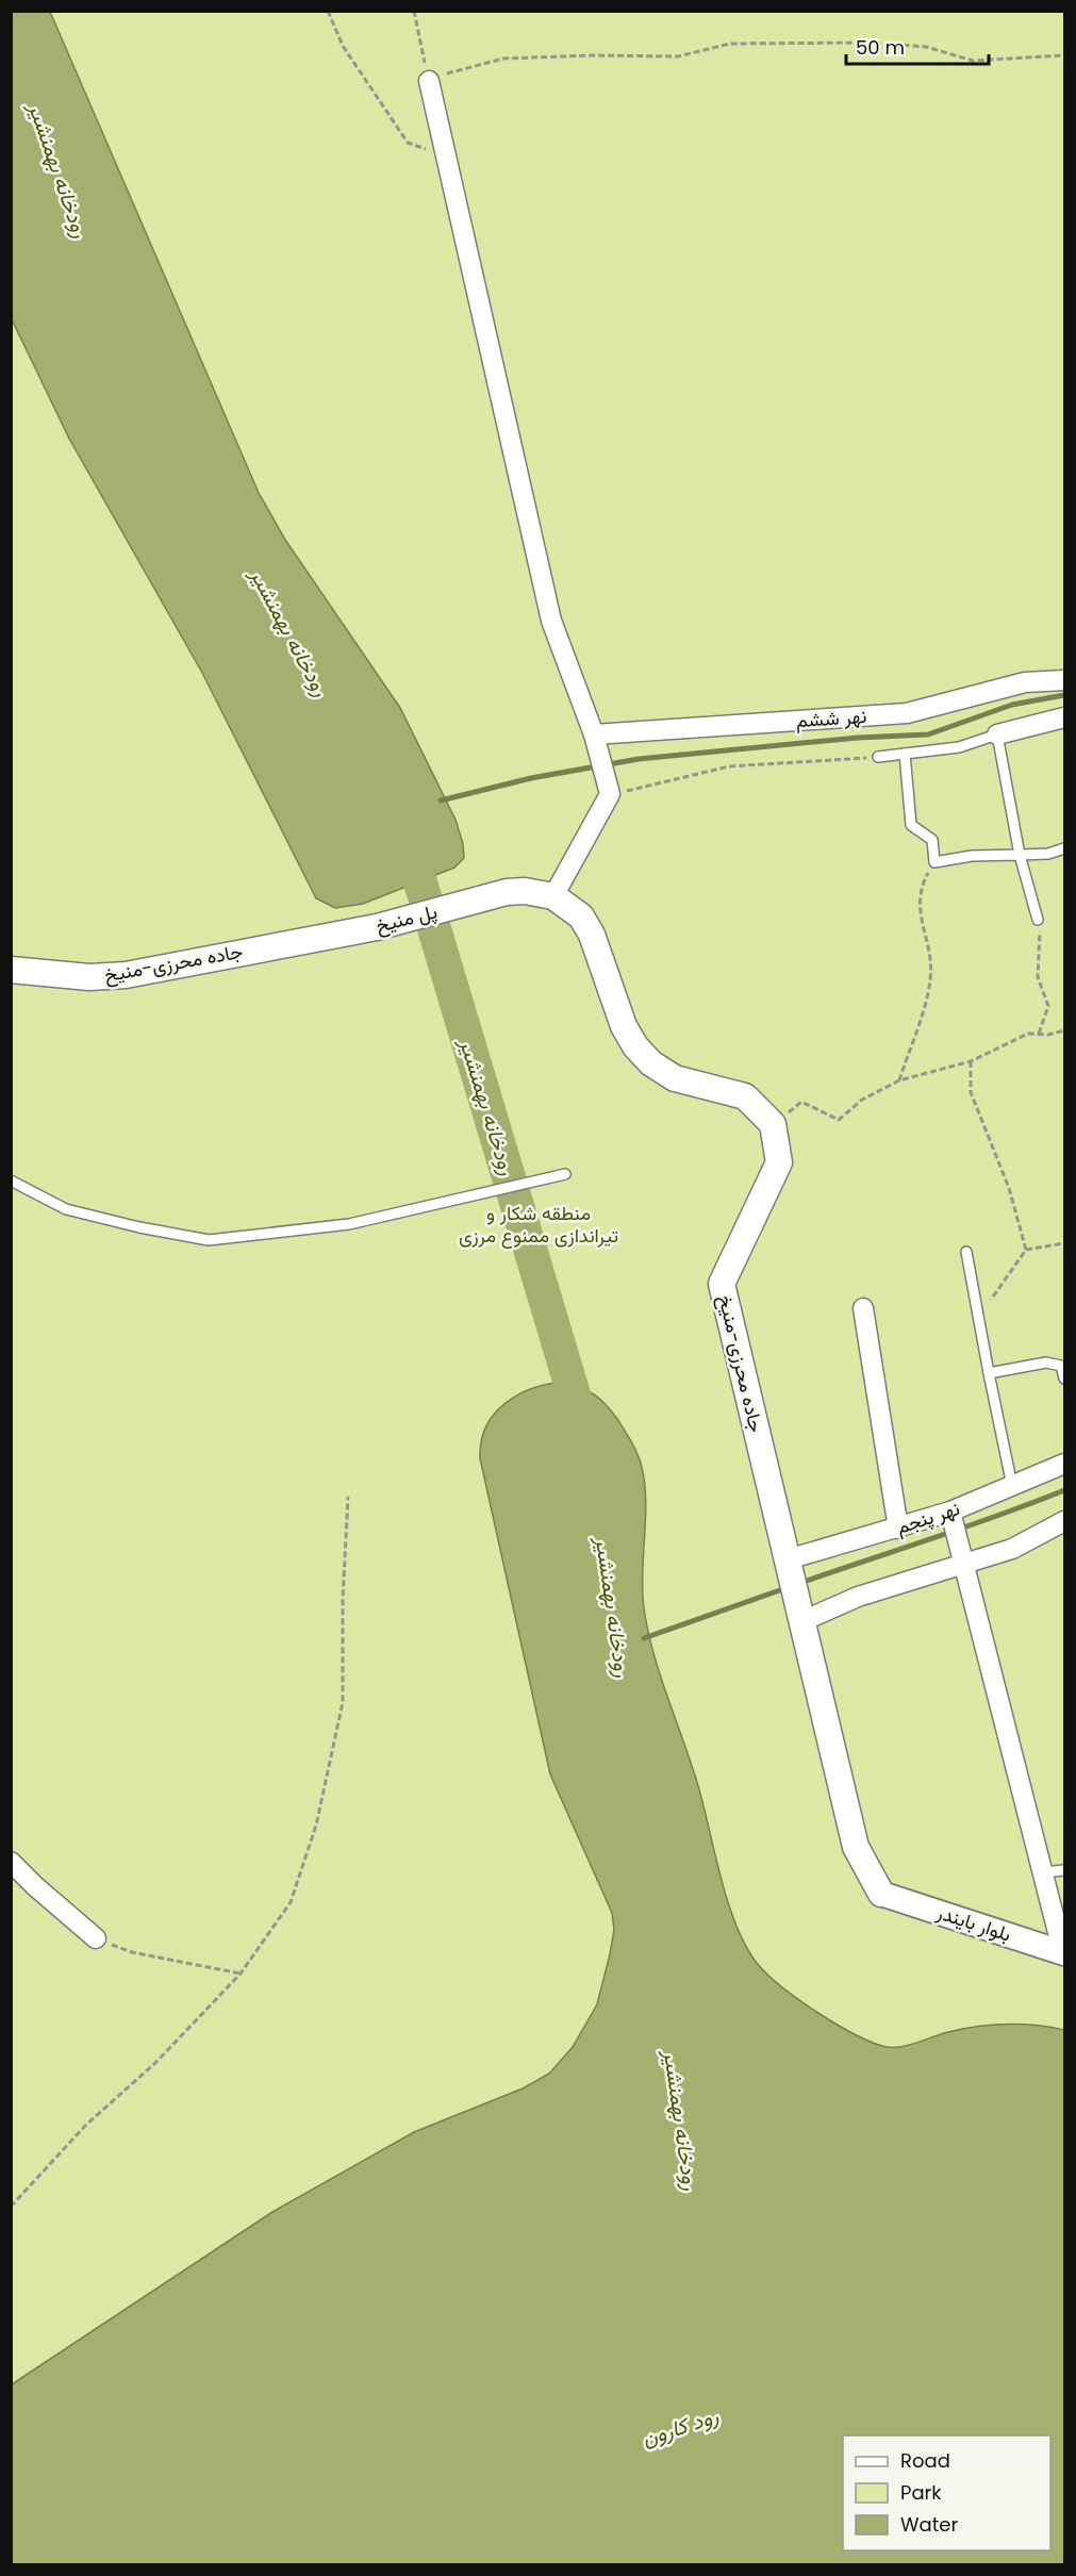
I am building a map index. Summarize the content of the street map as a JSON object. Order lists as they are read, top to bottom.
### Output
{
  "streets": {
    "main road": ["پل منیخ", "جاده محرزی-منیخ"],
    "street": ["نهر ششم", "نهر پنجم", "بلوار بایندر"]
  },
  "crossings": [
    ["پل منیخ", "جاده محرزی-منیخ"],
    ["جاده محرزی-منیخ", "نهر پنجم"]
  ],
  "water": ["رودخانه بهمنشیر", "رود کارون"],
  "parks": ["منطقه شکار و تیراندازی ممنوع مرزی"],
  "legend": ["Road", "Park", "Water"],
  "scale_bar": "50 m"
}
